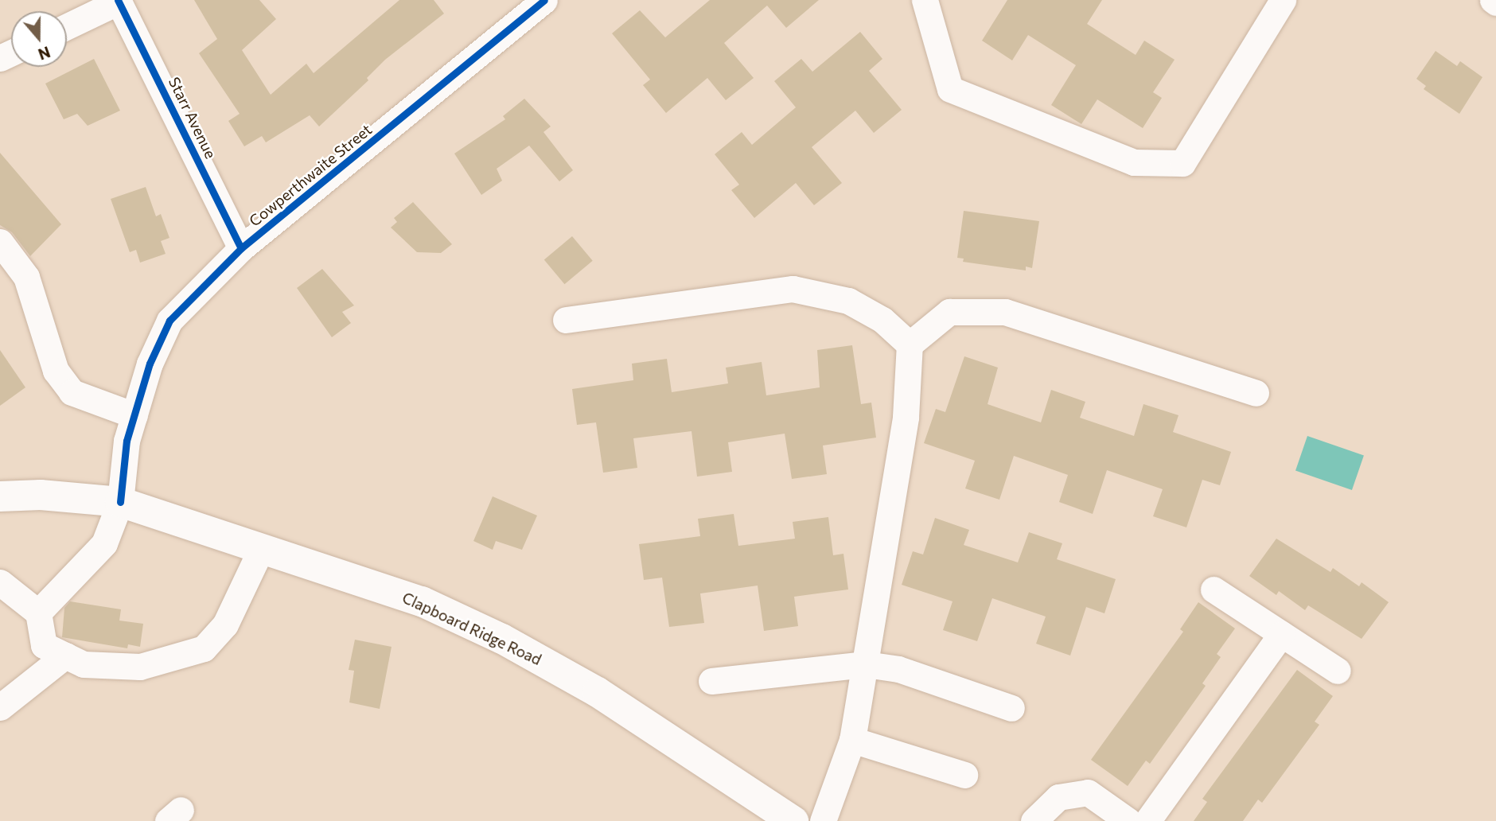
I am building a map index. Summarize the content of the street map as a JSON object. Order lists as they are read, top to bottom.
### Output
{
  "streets": {
    "main road": ["Clapboard Ridge Road"],
    "street": ["Starr Avenue", "Cowperthwaite Street"]
  },
  "crossings": [
    ["Starr Avenue", "Cowperthwaite Street"],
    ["Cowperthwaite Street", "Clapboard Ridge Road"]
  ],
  "north": "bottom"
}
